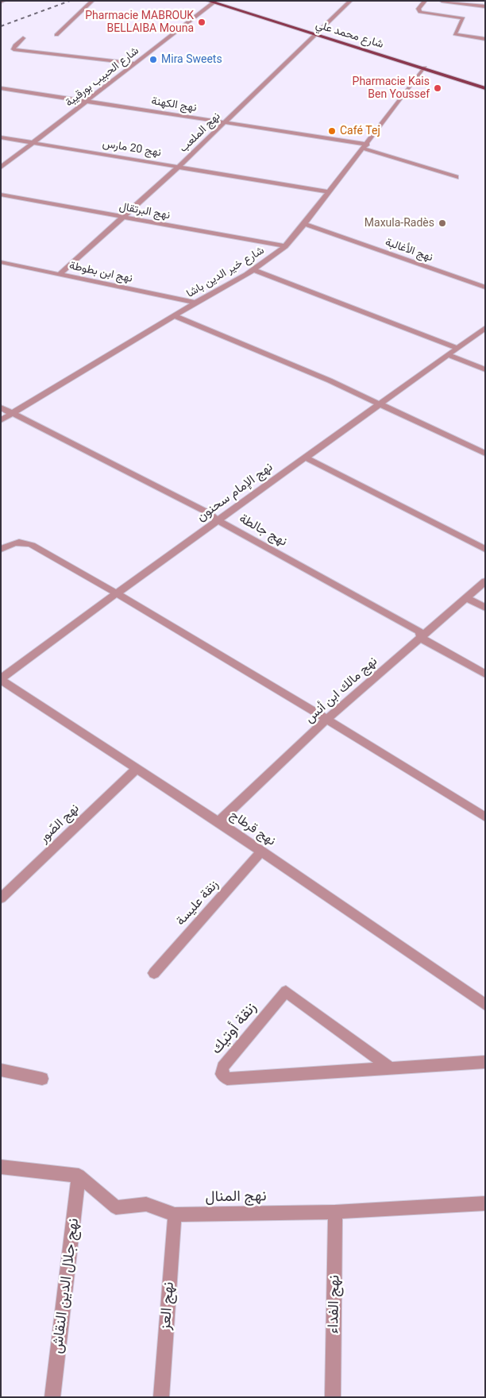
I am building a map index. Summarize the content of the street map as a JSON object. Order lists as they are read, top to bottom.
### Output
{
  "streets": {
    "main road": ["شارع محمد علي"],
    "street": [
      "شارع الحبيب بورقيبة",
      "نهج الكهنة",
      "نهج الملعب",
      "نهج 20 مارس",
      "نهج البرتقال",
      "نهج الأغالبة",
      "نهج ابن بطوطة",
      "شارع خير الدين باشا",
      "نهج الإمام سحنون",
      "نهج جالطة",
      "نهج مالك ابن أنس",
      "نهج الصّور",
      "نهج قرطاج",
      "زنقة عليسة",
      "زنقة أوتيك",
      "نهج المنال",
      "نهج جلال الدين النقاش",
      "نهج الفداء",
      "نهج العز"
    ]
  },
  "crossings": [
    ["شارع محمد علي", "شارع الحبيب بورقيبة"],
    ["شارع محمد علي", "نهج الملعب"],
    ["شارع محمد علي", "شارع خير الدين باشا"],
    ["شارع الحبيب بورقيبة", "نهج الكهنة"],
    ["شارع الحبيب بورقيبة", "نهج 20 مارس"],
    ["نهج الكهنة", "نهج الملعب"],
    ["نهج الكهنة", "شارع خير الدين باشا"],
    ["نهج الملعب", "نهج 20 مارس"],
    ["نهج الملعب", "نهج البرتقال"],
    ["نهج الملعب", "نهج ابن بطوطة"],
    ["نهج 20 مارس", "شارع خير الدين باشا"],
    ["نهج البرتقال", "شارع خير الدين باشا"],
    ["نهج الأغالبة", "شارع خير الدين باشا"],
    ["نهج ابن بطوطة", "شارع خير الدين باشا"],
    ["شارع خير الدين باشا", "نهج جالطة"],
    ["نهج الإمام سحنون", "نهج جالطة"],
    ["نهج الإمام سحنون", "نهج قرطاج"],
    ["نهج جالطة", "نهج مالك ابن أنس"],
    ["نهج مالك ابن أنس", "نهج قرطاج"],
    ["نهج الصّور", "نهج قرطاج"],
    ["نهج قرطاج", "زنقة عليسة"],
    ["نهج المنال", "نهج جلال الدين النقاش"],
    ["نهج المنال", "نهج الفداء"],
    ["نهج المنال", "نهج العز"]
  ],
  "places": [
    "Pharmacie MABROUK BELLAIBA Mouna",
    "Mira Sweets",
    "Pharmacie Kais Ben Youssef",
    "Café Tej",
    "Maxula-Radès"
  ]
}
